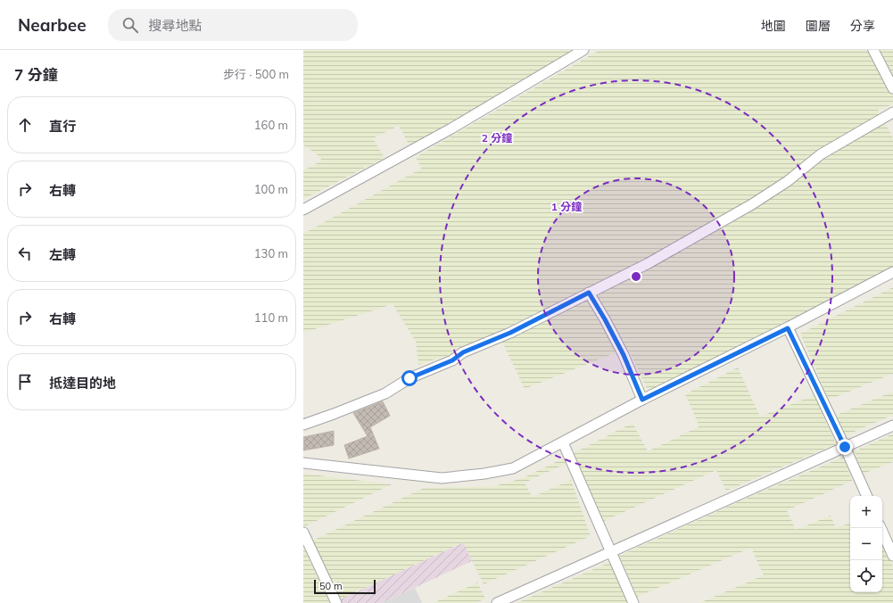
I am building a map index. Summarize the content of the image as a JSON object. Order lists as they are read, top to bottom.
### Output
{
  "scale_bar": "50 m",
  "page": {
    "header": "Nearbee",
    "search": "搜尋地點",
    "nav": ["地圖", "圖層", "分享"],
    "heading": ["7 分鐘", "步行 · 500 m"],
    "list": [
      ["直行", "160 m"],
      ["右轉", "100 m"],
      ["左轉", "130 m"],
      ["右轉", "110 m"],
      "抵達目的地"
    ],
    "map_buttons": ["+", "−"],
    "scale": "50 m"
  },
  "rings": ["2 分鐘", "1 分鐘"]
}
